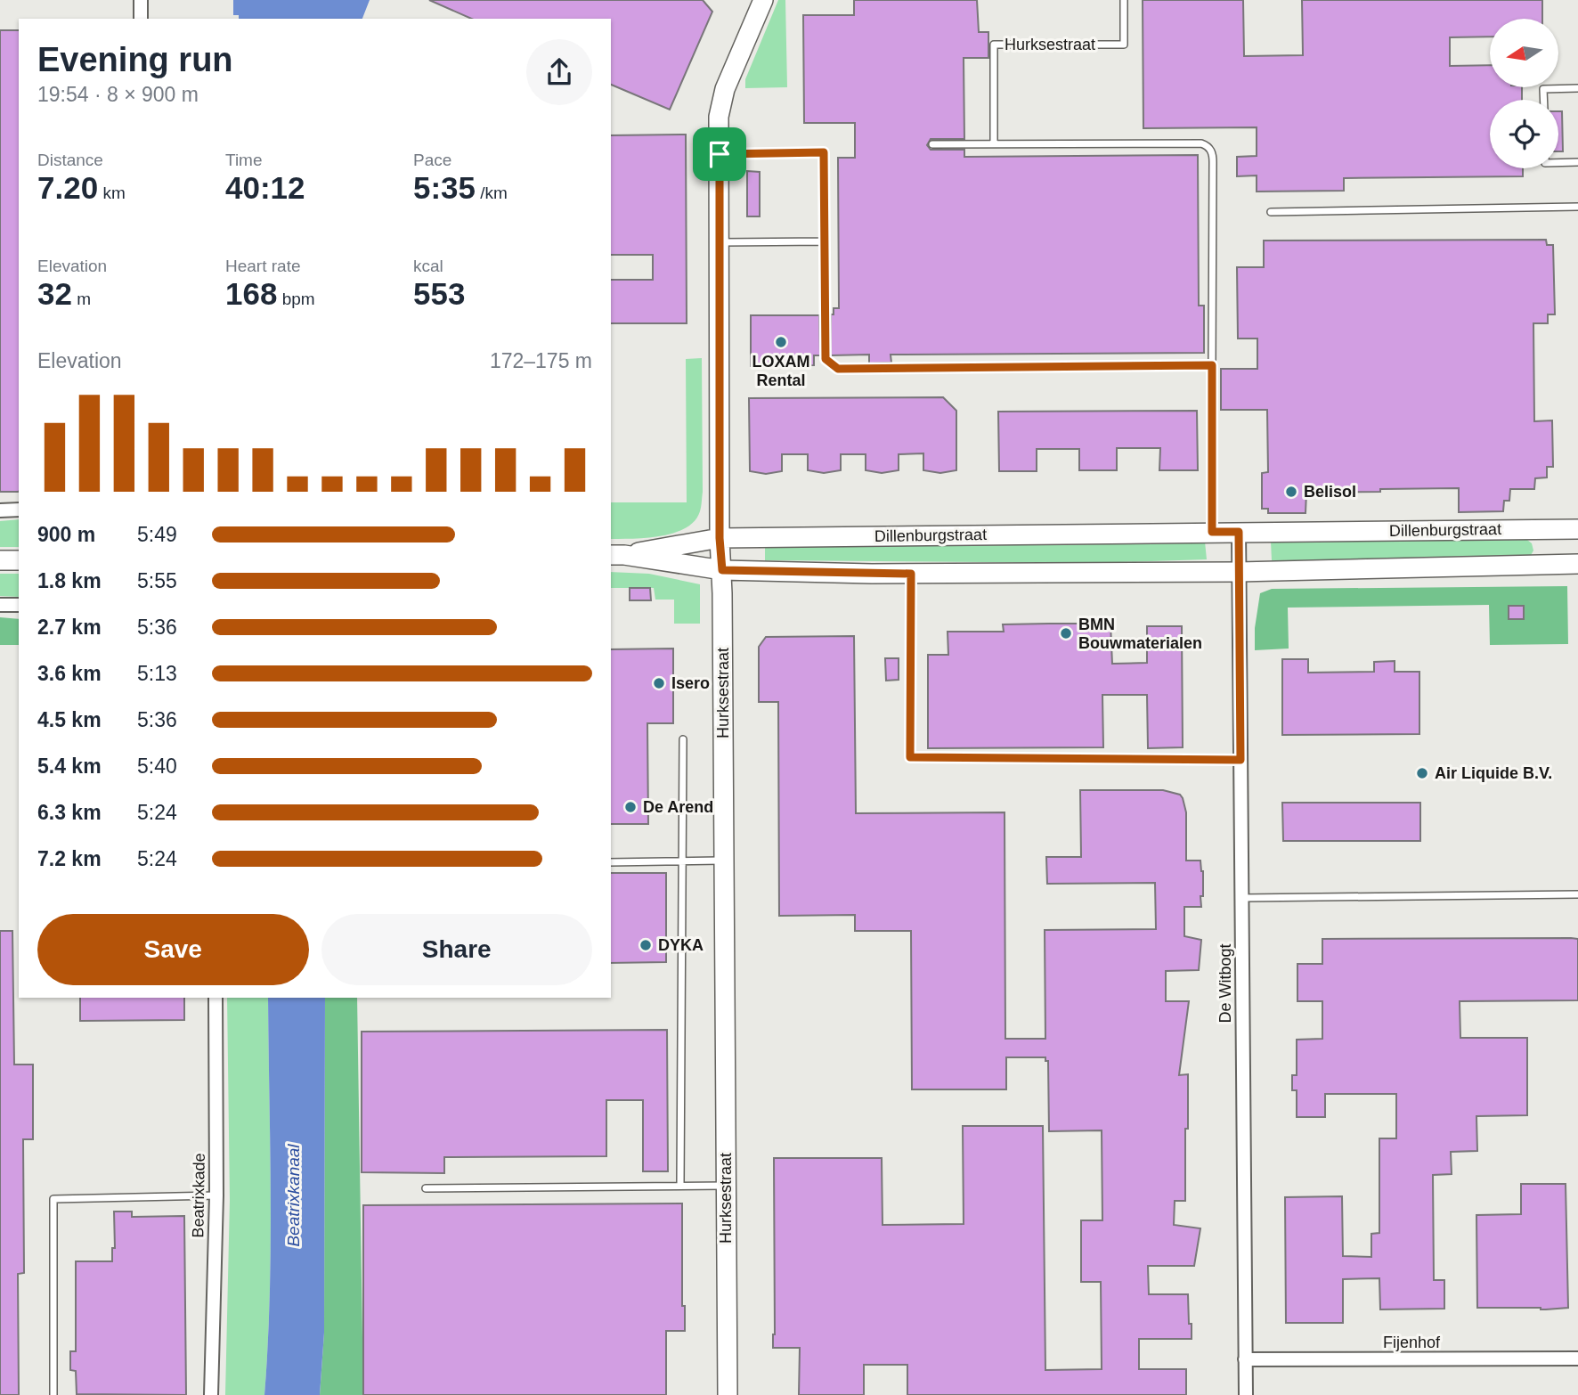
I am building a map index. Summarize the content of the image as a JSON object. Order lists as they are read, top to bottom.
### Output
{
  "streets": {
    "street": [
      "Hurksestraat",
      "Dillenburgstraat",
      "De Witbogt",
      "Beatrixkade",
      "Fijenhof"
    ]
  },
  "crossings": [
    ["Hurksestraat", "Dillenburgstraat"],
    ["Dillenburgstraat", "De Witbogt"],
    ["De Witbogt", "Fijenhof"]
  ],
  "water": ["Beatrixkanaal"],
  "places": [
    "LOXAM Rental",
    "Belisol",
    "BMN Bouwmaterialen",
    "Isero",
    "Air Liquide B.V.",
    "De Arend",
    "DYKA"
  ],
  "north": "left",
  "page": {
    "heading": ["Evening run", "19:54 · 8 × 900 m"],
    "stats": [
      ["Distance", "7.20 km"],
      ["Time", "40:12"],
      ["Pace", "5:35 /km"],
      ["Elevation", "32 m"],
      ["Heart rate", "168 bpm"],
      ["kcal", "553"]
    ],
    "chart": ["Elevation", "172–175 m"],
    "list": [
      {
        "name": "900 m",
        "note": "5:49"
      },
      {
        "name": "1.8 km",
        "note": "5:55"
      },
      {
        "name": "2.7 km",
        "note": "5:36"
      },
      {
        "name": "3.6 km",
        "note": "5:13"
      },
      {
        "name": "4.5 km",
        "note": "5:36"
      },
      {
        "name": "5.4 km",
        "note": "5:40"
      },
      {
        "name": "6.3 km",
        "note": "5:24"
      },
      {
        "name": "7.2 km",
        "note": "5:24"
      }
    ],
    "buttons": ["Save", "Share"]
  }
}
